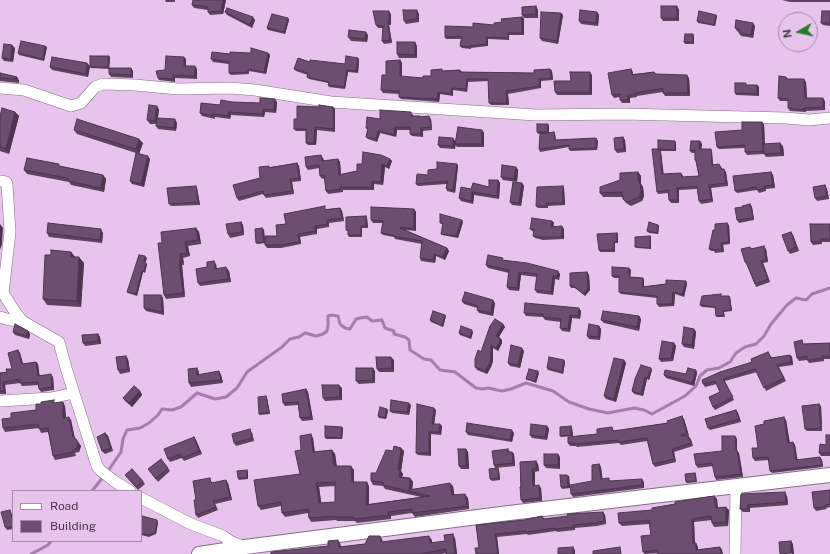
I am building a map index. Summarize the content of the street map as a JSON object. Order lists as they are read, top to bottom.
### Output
{
  "legend": ["Road", "Building"],
  "north": "left"
}
